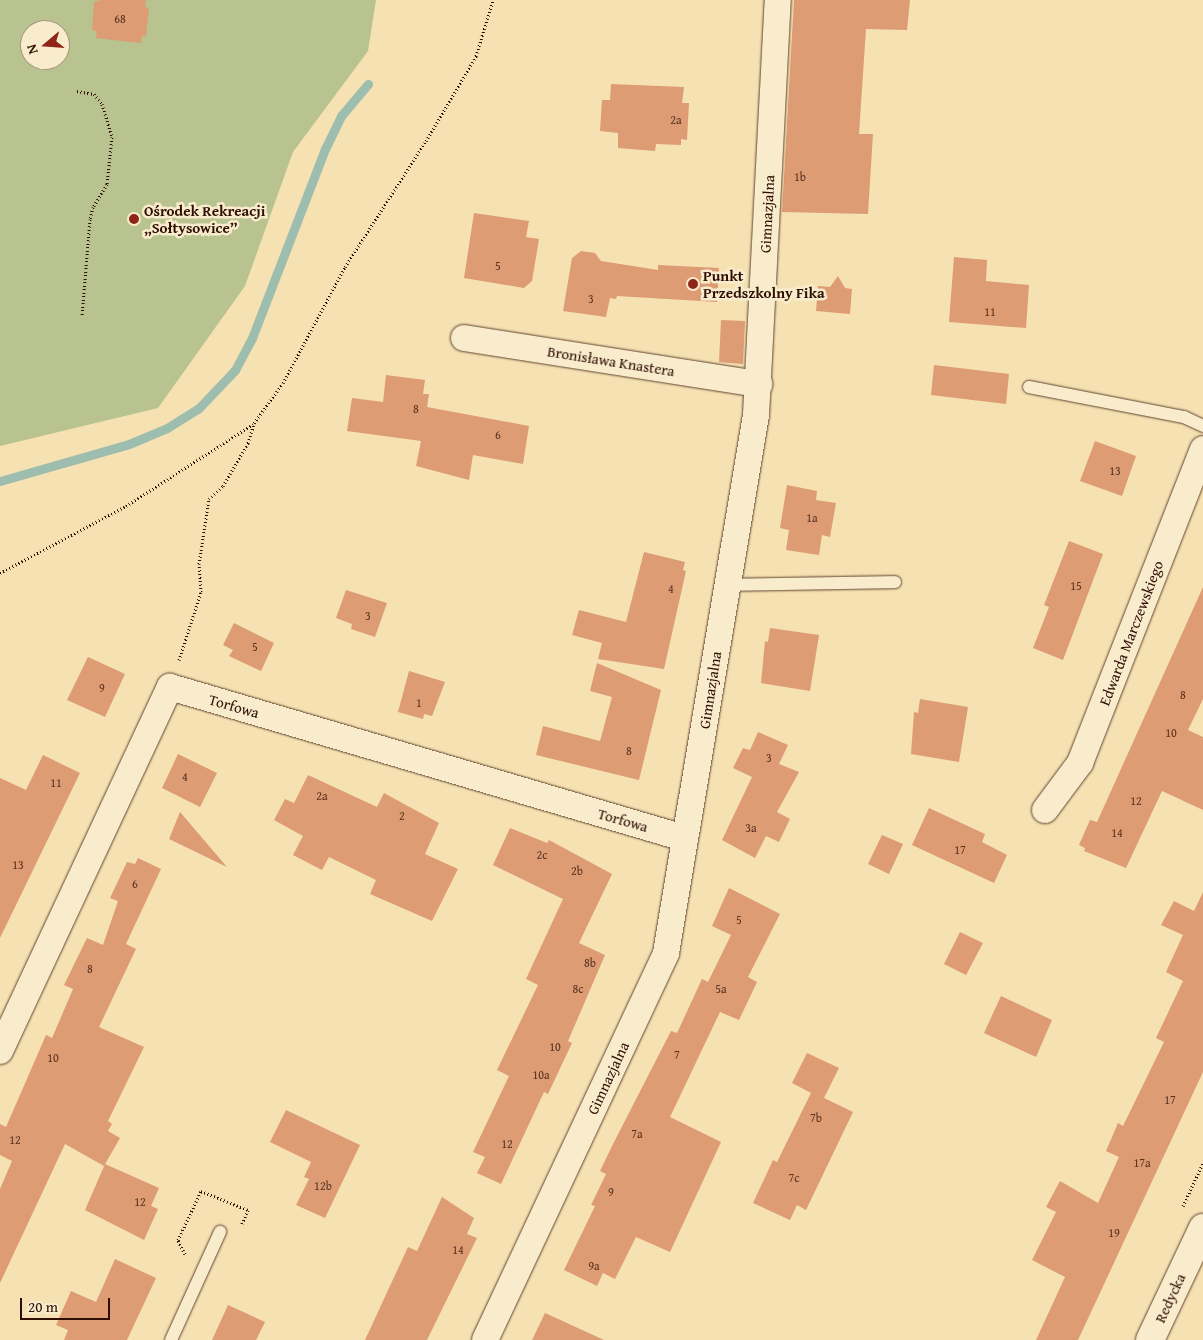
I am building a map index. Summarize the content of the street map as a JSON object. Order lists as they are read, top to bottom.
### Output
{
  "streets": {
    "street": [
      "Gimnazjalna",
      "Bronisława Knastera",
      "Edwarda Marczewskiego",
      "Torfowa",
      "Redycka"
    ]
  },
  "crossings": [
    ["Gimnazjalna", "Bronisława Knastera"],
    ["Gimnazjalna", "Torfowa"]
  ],
  "places": ["Ośrodek Rekreacji „Sołtysowice”", "Punkt Przedszkolny Fika"],
  "house_numbers": [
    "68",
    "2a",
    "1b",
    "5",
    "3",
    "11",
    "8",
    "6",
    "13",
    "1a",
    "15",
    "4",
    "3",
    "5",
    "9",
    "8",
    "1",
    "10",
    "8",
    "3",
    "4",
    "11",
    "2a",
    "12",
    "2",
    "3a",
    "14",
    "17",
    "2c",
    "13",
    "2b",
    "6",
    "5",
    "8b",
    "8",
    "8c",
    "5a",
    "10",
    "7",
    "10",
    "10a",
    "17",
    "7b",
    "7a",
    "12",
    "12",
    "17a",
    "7c",
    "12b",
    "9",
    "12",
    "19",
    "14",
    "9a"
  ],
  "scale_bar": "20 m",
  "north": "left"
}
